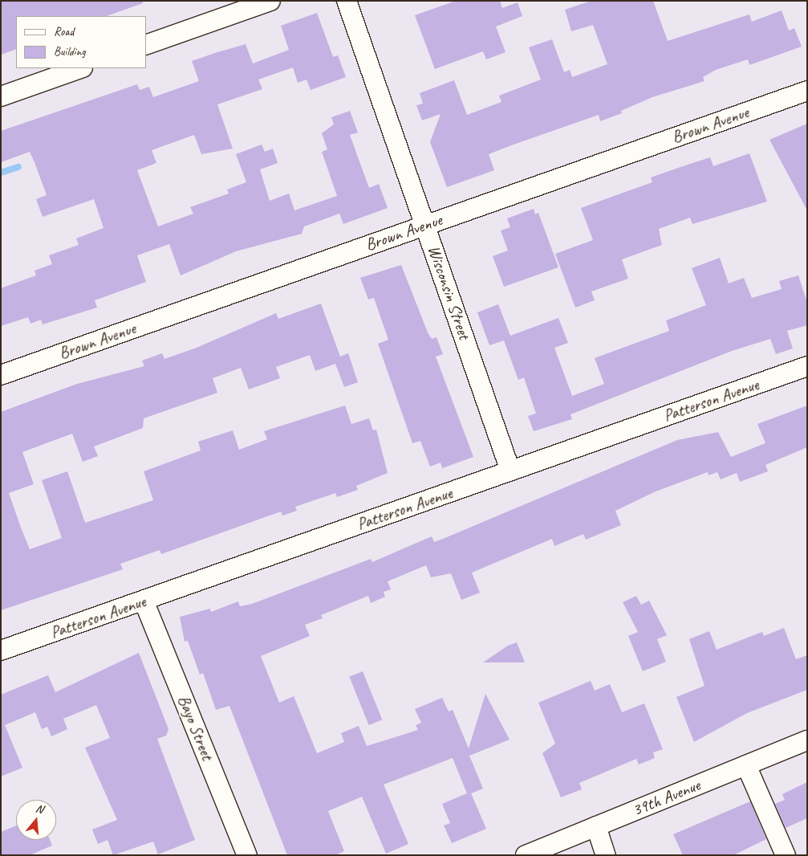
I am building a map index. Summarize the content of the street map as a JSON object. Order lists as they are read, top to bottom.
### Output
{
  "streets": {
    "street": [
      "Brown Avenue",
      "Wisconsin Street",
      "Patterson Avenue",
      "Bayo Street",
      "39th Avenue"
    ]
  },
  "crossings": [
    ["Brown Avenue", "Wisconsin Street"],
    ["Wisconsin Street", "Patterson Avenue"],
    ["Patterson Avenue", "Bayo Street"]
  ],
  "legend": ["Road", "Building"],
  "north": "top"
}
